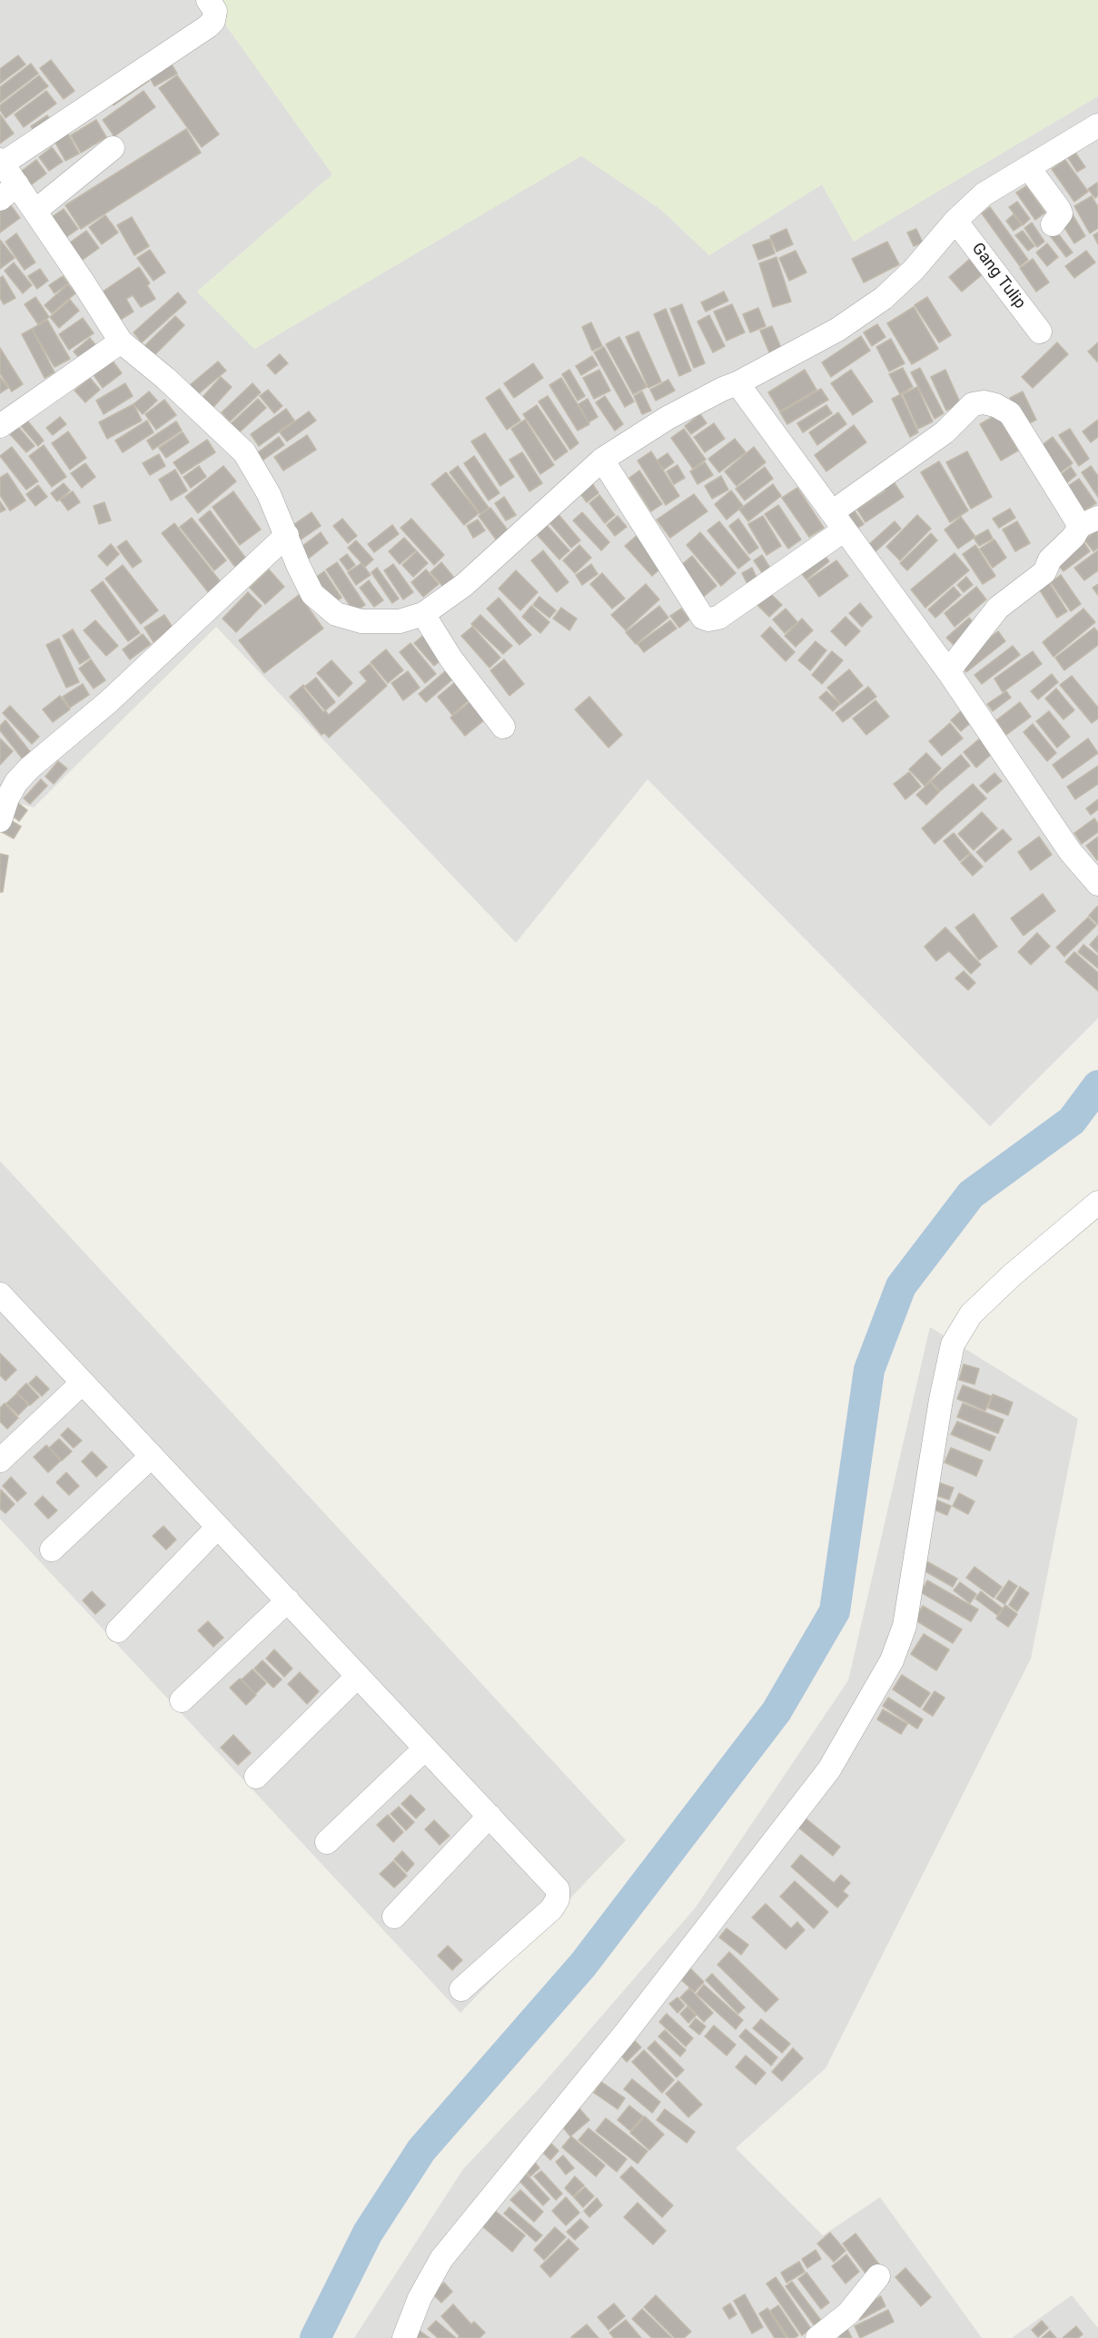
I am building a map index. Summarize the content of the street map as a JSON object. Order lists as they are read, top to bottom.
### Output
{
  "streets": {
    "street": ["Gang Tulip"]
  }
}
